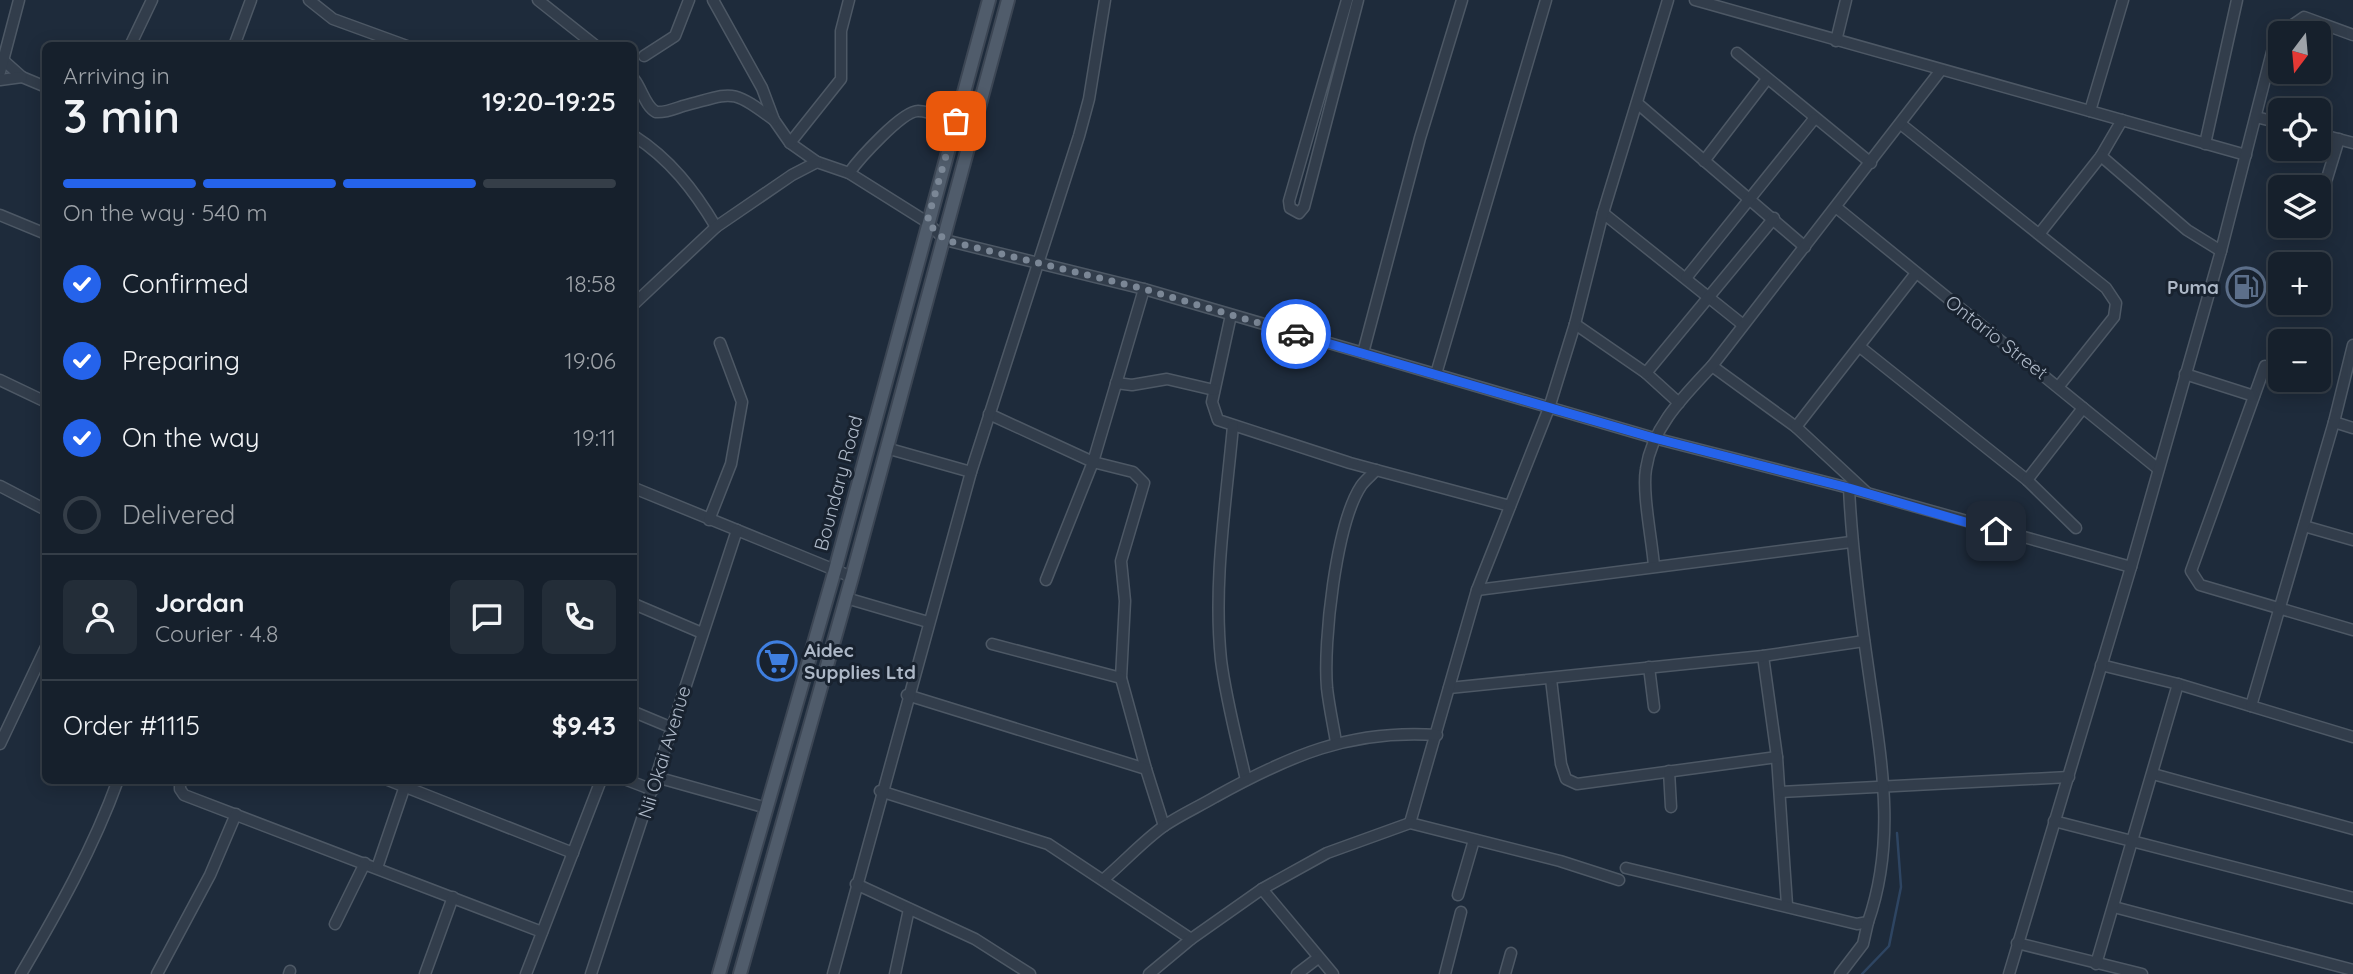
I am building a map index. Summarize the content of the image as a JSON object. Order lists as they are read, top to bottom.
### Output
{
  "streets": {
    "main road": ["Boundary Road"],
    "street": ["Ontario Street", "Nii Okai Avenue"]
  },
  "places": {
    "fuel station": ["Puma"],
    "supermarket": ["Aidec Supplies Ltd"]
  },
  "north": "bottom",
  "page": {
    "map_buttons": ["+", "−"],
    "heading": ["3 min", "Arriving in", "19:20–19:25"],
    "panel": [
      "Jordan",
      "Courier · 4.8",
      "Order #1115",
      "$9.43"
    ],
    "bar": "On the way · 540 m",
    "list": [
      ["Confirmed", "18:58"],
      ["Preparing", "19:06"],
      ["On the way", "19:11"],
      "Delivered"
    ]
  }
}
